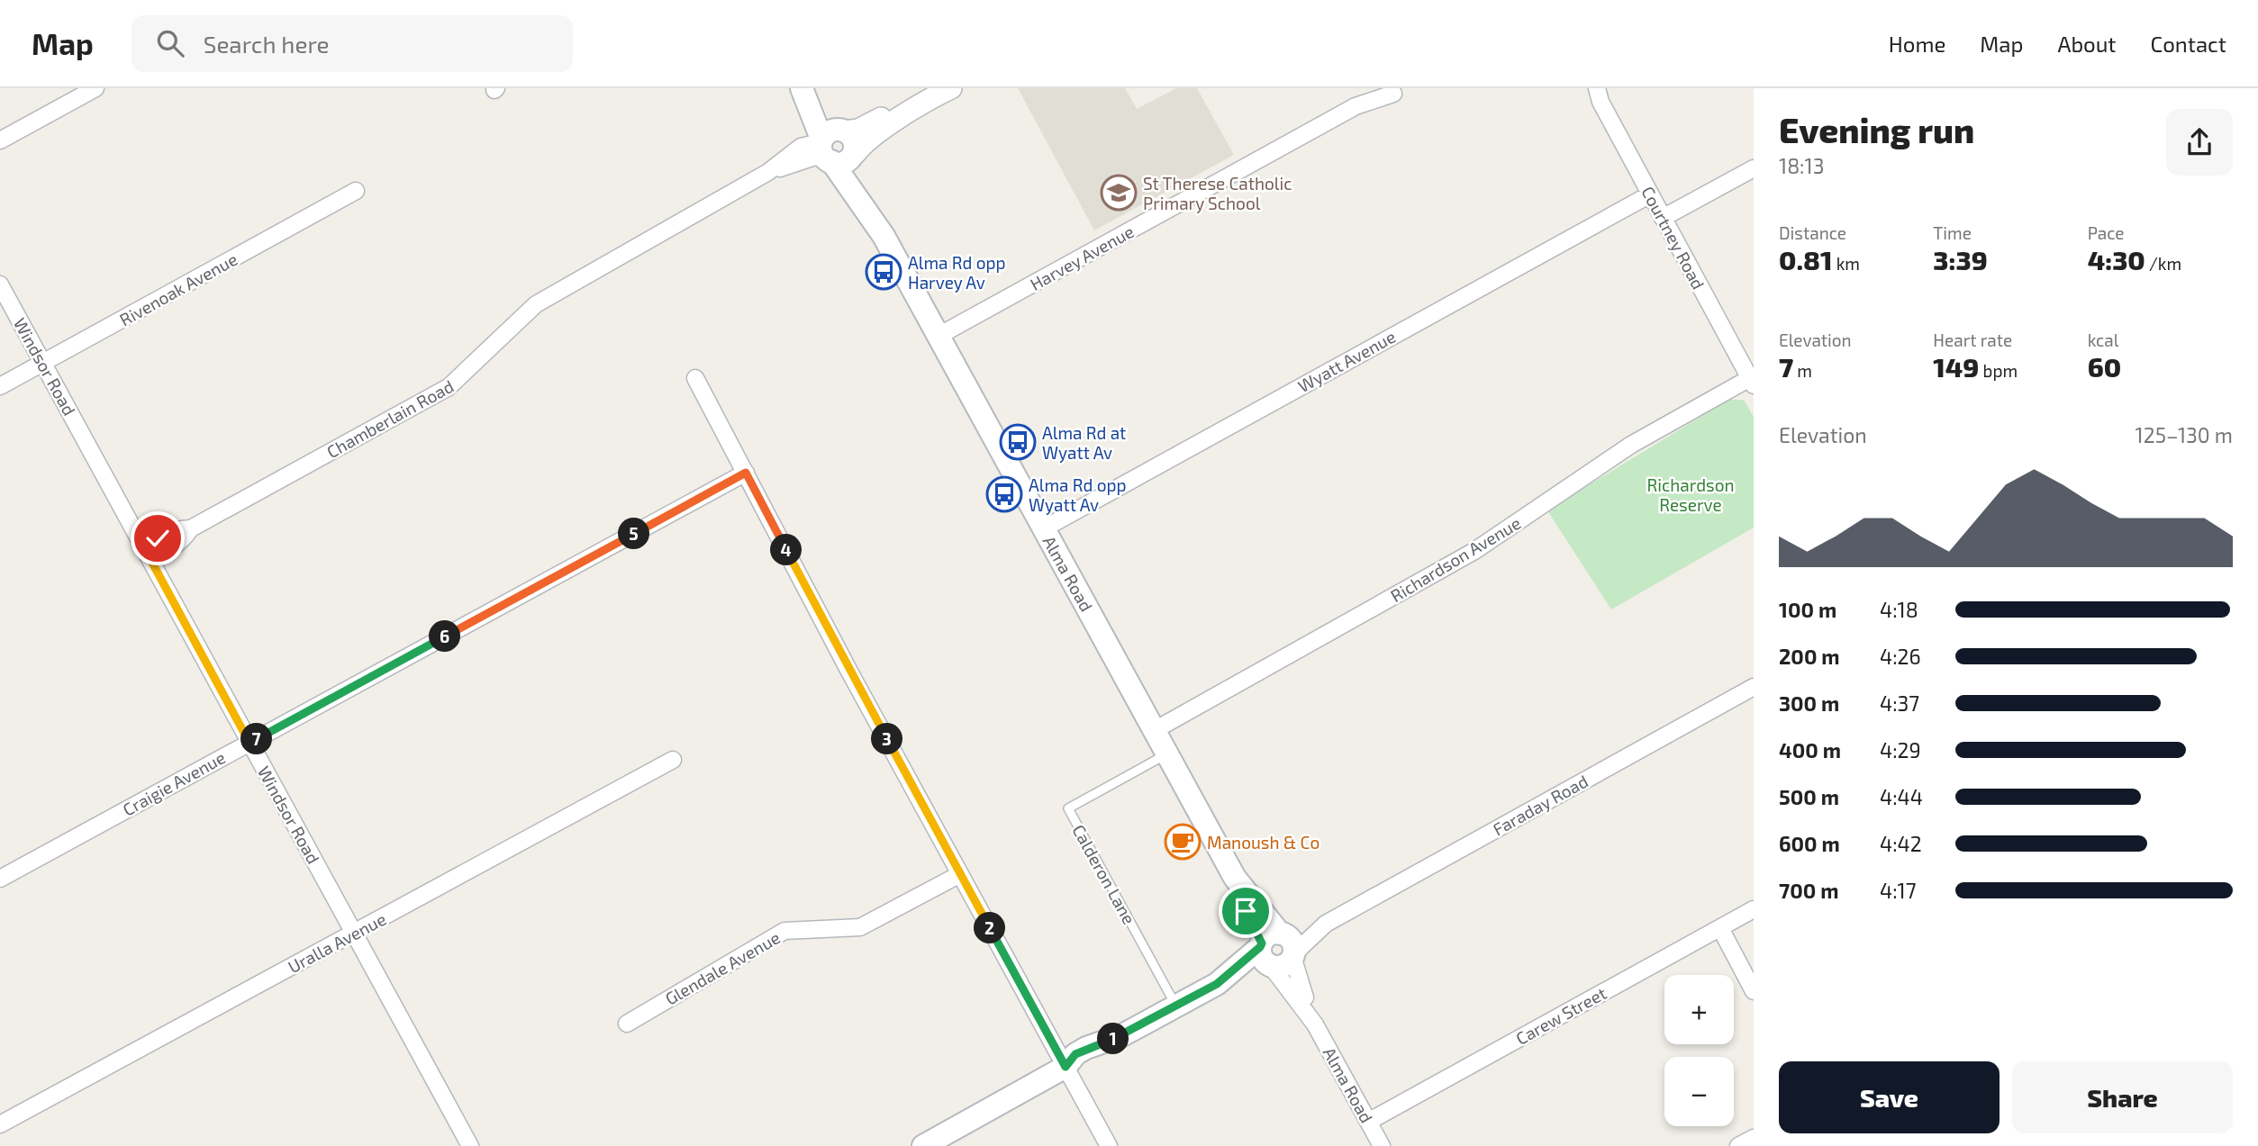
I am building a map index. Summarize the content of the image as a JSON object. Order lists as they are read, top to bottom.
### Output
{
  "streets": {
    "main road": ["Alma Road", "Faraday Road"],
    "street": [
      "Courtney Road",
      "Harvey Avenue",
      "Rivenoak Avenue",
      "Wyatt Avenue",
      "Windsor Road",
      "Chamberlain Road",
      "Richardson Avenue",
      "Craigie Avenue",
      "Uralla Avenue",
      "Glendale Avenue",
      "Carew Street"
    ],
    "lane": ["Calderon Lane"]
  },
  "crossings": [
    ["Courtney Road", "Wyatt Avenue"],
    ["Courtney Road", "Richardson Avenue"],
    ["Harvey Avenue", "Alma Road"],
    ["Rivenoak Avenue", "Windsor Road"],
    ["Wyatt Avenue", "Alma Road"],
    ["Windsor Road", "Chamberlain Road"],
    ["Windsor Road", "Craigie Avenue"],
    ["Windsor Road", "Uralla Avenue"],
    ["Chamberlain Road", "Alma Road"],
    ["Richardson Avenue", "Alma Road"],
    ["Alma Road", "Faraday Road"],
    ["Alma Road", "Calderon Lane"],
    ["Alma Road", "Carew Street"],
    ["Faraday Road", "Calderon Lane"]
  ],
  "parks": ["Richardson Reserve"],
  "places": {
    "school or university": ["St Therese Catholic Primary School"],
    "bus stop": ["Alma Rd opp Harvey Av", "Alma Rd at Wyatt Av", "Alma Rd opp Wyatt Av"],
    "cafe": ["Manoush & Co"]
  },
  "page": {
    "header": "Map",
    "search": "Search here",
    "nav": [
      "Home",
      "Map",
      "About",
      "Contact"
    ],
    "heading": ["Evening run", "18:13"],
    "stats": [
      ["Distance", "0.81 km"],
      ["Time", "3:39"],
      ["Pace", "4:30 /km"],
      ["Elevation", "7 m"],
      ["Heart rate", "149 bpm"],
      ["kcal", "60"]
    ],
    "chart": ["Elevation", "125–130 m"],
    "pins": [
      "5",
      "4",
      "6",
      "3",
      "7",
      "2",
      "1"
    ],
    "list": [
      {
        "name": "100 m",
        "note": "4:18"
      },
      {
        "name": "200 m",
        "note": "4:26"
      },
      {
        "name": "300 m",
        "note": "4:37"
      },
      {
        "name": "400 m",
        "note": "4:29"
      },
      {
        "name": "500 m",
        "note": "4:44"
      },
      {
        "name": "600 m",
        "note": "4:42"
      },
      {
        "name": "700 m",
        "note": "4:17"
      }
    ],
    "map_buttons": ["+", "−"],
    "buttons": ["Save", "Share"]
  }
}
